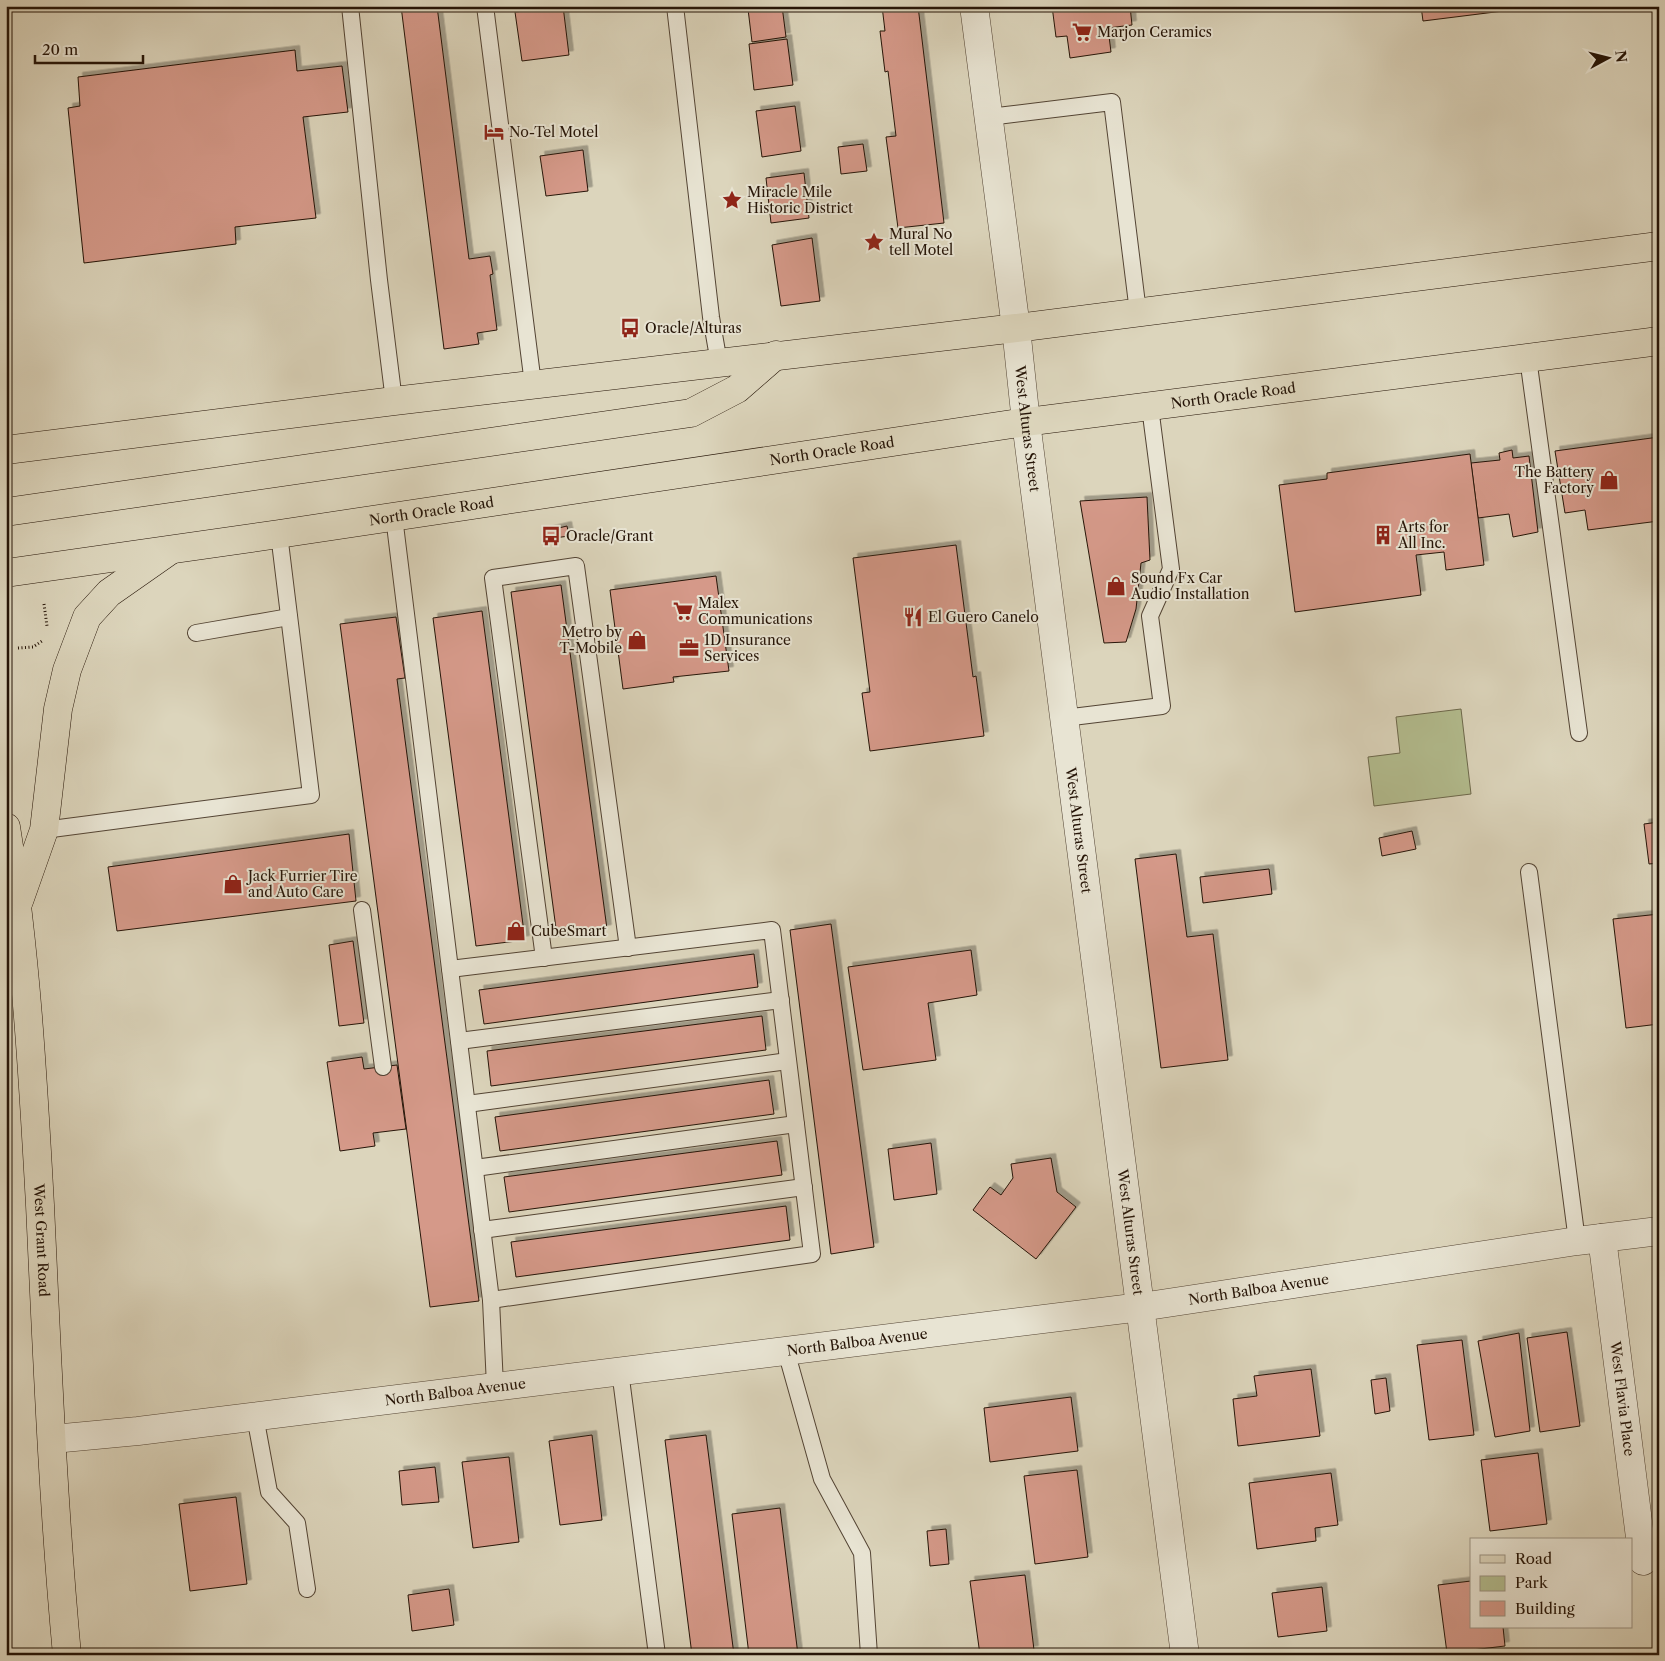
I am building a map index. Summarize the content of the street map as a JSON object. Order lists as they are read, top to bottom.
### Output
{
  "streets": {
    "main road": ["North Oracle Road", "West Grant Road"],
    "street": ["West Alturas Street", "North Balboa Avenue", "West Flavia Place"]
  },
  "crossings": [
    ["North Oracle Road", "West Alturas Street"],
    ["West Alturas Street", "North Balboa Avenue"],
    ["West Grant Road", "North Balboa Avenue"],
    ["North Balboa Avenue", "West Flavia Place"]
  ],
  "places": {
    "supermarket": ["Marjon Ceramics", "Malex Communications"],
    "hotel": ["No-Tel Motel"],
    "place": ["Miracle Mile Historic District", "Mural No tell Motel"],
    "bus stop": ["Oracle/Alturas", "Oracle/Grant"],
    "shop": [
      "The Battery Factory",
      "Sound Fx Car Audio Installation",
      "Metro by T-Mobile",
      "Jack Furrier Tire and Auto Care",
      "CubeSmart"
    ],
    "building": ["Arts for All Inc."],
    "restaurant": ["El Guero Canelo"],
    "office": ["1D Insurance Services"]
  },
  "legend": ["Road", "Park", "Building"],
  "scale_bar": "20 m",
  "north": "right"
}
